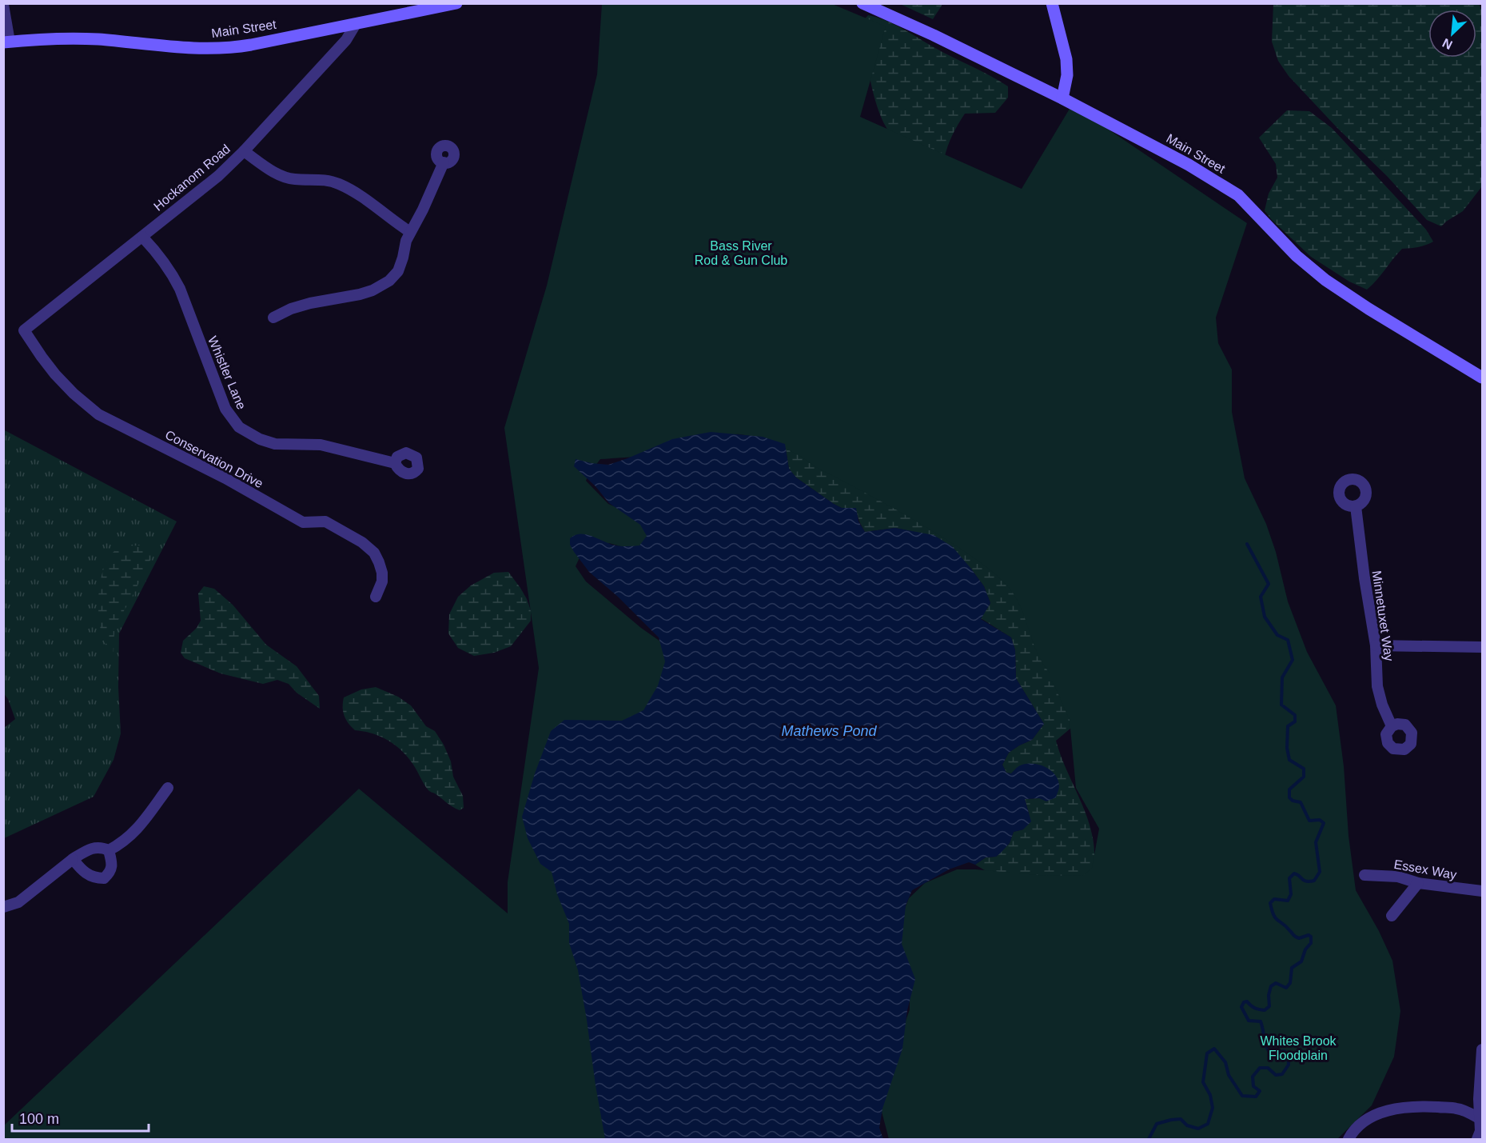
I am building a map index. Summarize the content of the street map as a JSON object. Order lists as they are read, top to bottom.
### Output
{
  "streets": {
    "main road": ["Main Street"],
    "street": [
      "Hockanom Road",
      "Whistler Lane",
      "Conservation Drive",
      "Minnetuxet Way",
      "Essex Way"
    ]
  },
  "crossings": [
    ["Main Street", "Hockanom Road"],
    ["Hockanom Road", "Whistler Lane"],
    ["Hockanom Road", "Conservation Drive"]
  ],
  "water": ["Mathews Pond"],
  "parks": ["Bass River Rod & Gun Club", "Whites Brook Floodplain"],
  "scale_bar": "100 m",
  "north": "bottom left"
}
